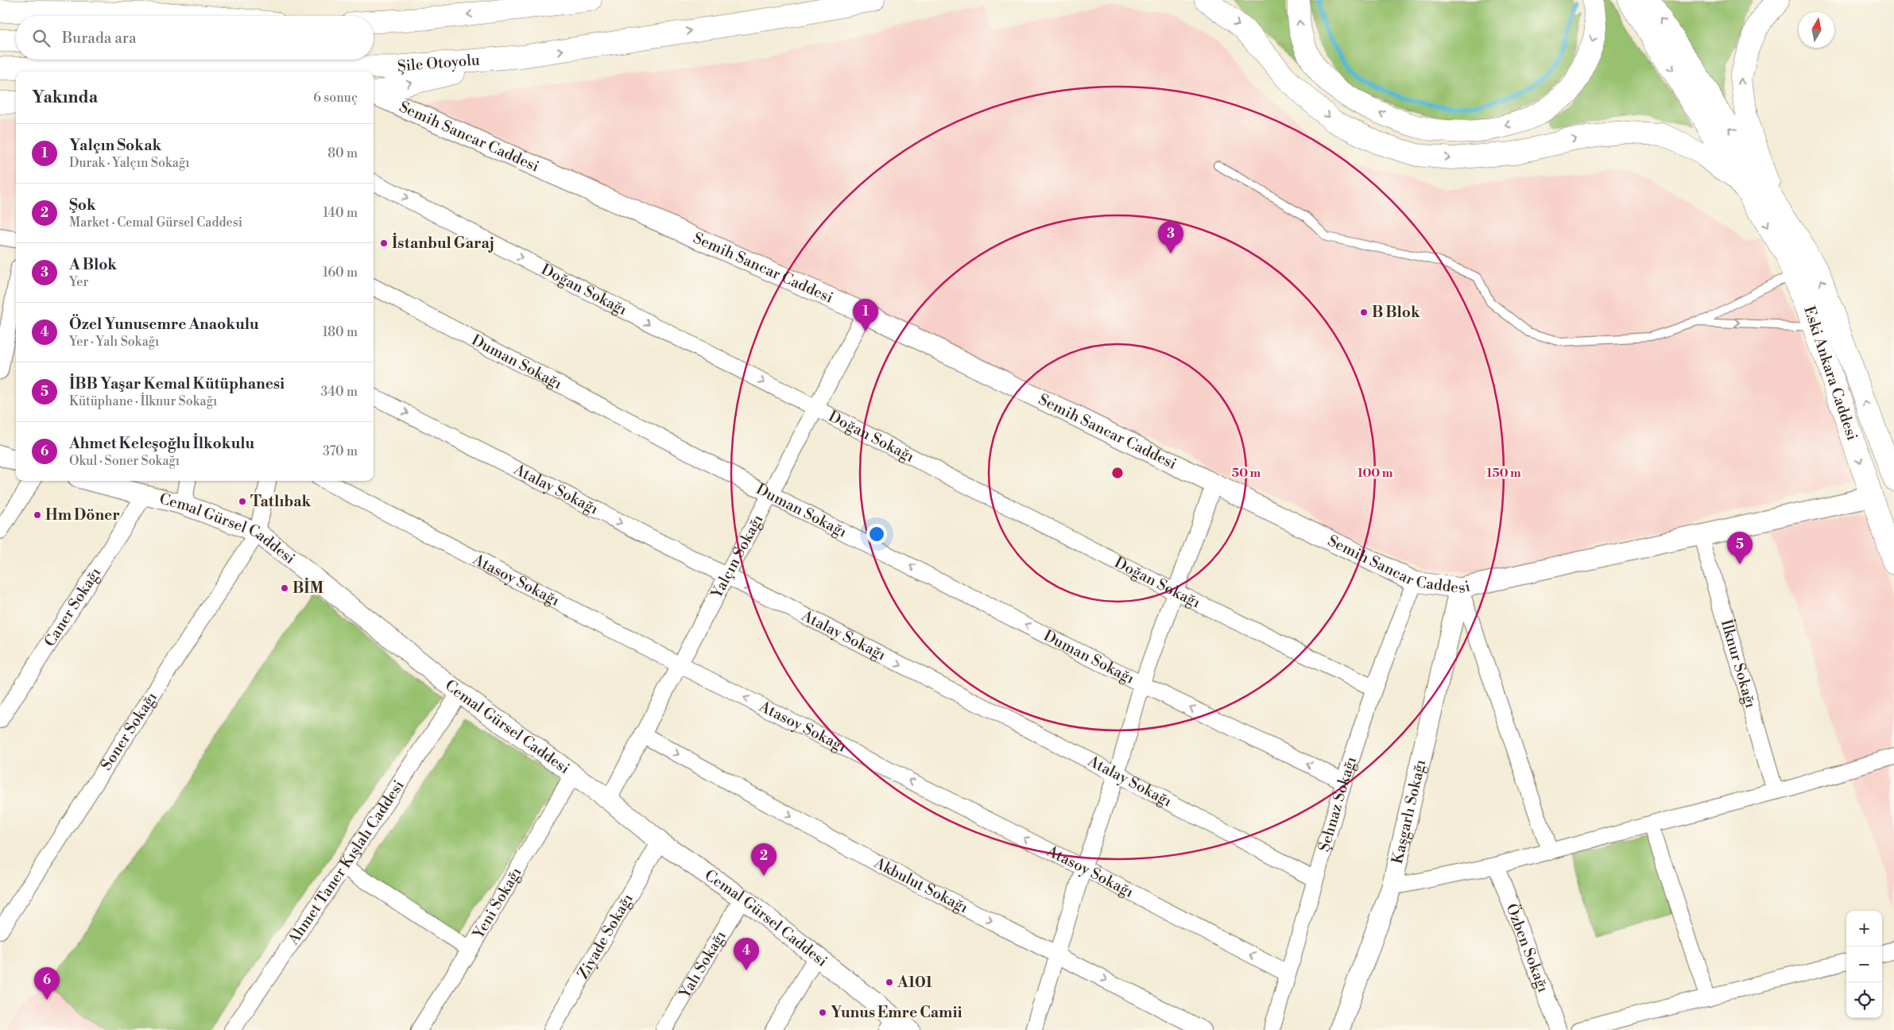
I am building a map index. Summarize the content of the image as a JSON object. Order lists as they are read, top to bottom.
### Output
{
  "streets": {
    "main road": ["Şile Otoyolu", "Eski Ankara Caddesi"],
    "street": [
      "Semih Sancar Caddesi",
      "Doğan Sokağı",
      "Duman Sokağı",
      "Atalay Sokağı",
      "Cemal Gürsel Caddesi",
      "Yalçın Sokağı",
      "Atasoy Sokağı",
      "Caner Sokağı",
      "İlknur Sokağı",
      "Soner Sokağı",
      "Şehnaz Sokağı",
      "Kaşgarlı Sokağı",
      "Ahmet Taner Kışlalı Caddesi",
      "Akbulut Sokağı",
      "Yeni Sokağı",
      "Ziyade Sokağı",
      "Özben Sokağı",
      "Yalı Sokağı"
    ]
  },
  "crossings": [
    ["Semih Sancar Caddesi", "Eski Ankara Caddesi"],
    ["Semih Sancar Caddesi", "Yalçın Sokağı"],
    ["Semih Sancar Caddesi", "İlknur Sokağı"],
    ["Semih Sancar Caddesi", "Şehnaz Sokağı"],
    ["Semih Sancar Caddesi", "Kaşgarlı Sokağı"],
    ["Doğan Sokağı", "Yalçın Sokağı"],
    ["Doğan Sokağı", "Şehnaz Sokağı"],
    ["Duman Sokağı", "Yalçın Sokağı"],
    ["Duman Sokağı", "Şehnaz Sokağı"],
    ["Atalay Sokağı", "Yalçın Sokağı"],
    ["Atalay Sokağı", "Şehnaz Sokağı"],
    ["Cemal Gürsel Caddesi", "Yalçın Sokağı"],
    ["Cemal Gürsel Caddesi", "Caner Sokağı"],
    ["Cemal Gürsel Caddesi", "Soner Sokağı"],
    ["Cemal Gürsel Caddesi", "Ahmet Taner Kışlalı Caddesi"],
    ["Cemal Gürsel Caddesi", "Yeni Sokağı"],
    ["Cemal Gürsel Caddesi", "Ziyade Sokağı"],
    ["Cemal Gürsel Caddesi", "Yalı Sokağı"],
    ["Yalçın Sokağı", "Atasoy Sokağı"],
    ["Yalçın Sokağı", "Akbulut Sokağı"],
    ["Atasoy Sokağı", "Şehnaz Sokağı"]
  ],
  "one_way": [
    "Şile Otoyolu",
    "Doğan Sokağı",
    "Duman Sokağı",
    "Atalay Sokağı",
    "Atasoy Sokağı",
    "Akbulut Sokağı"
  ],
  "places": [
    "İstanbul Garaj",
    "B Blok",
    "Tatlıbak",
    "Hm Döner",
    "BİM",
    "A101",
    "Yunus Emre Camii"
  ],
  "north": "top",
  "page": {
    "search": "Burada ara",
    "heading": ["Yakında", "6 sonuç"],
    "list": [
      {
        "mark": "1",
        "name": "Yalçın Sokak",
        "note": "Durak · Yalçın Sokağı",
        "value": "80 m"
      },
      {
        "mark": "2",
        "name": "Şok",
        "note": "Market · Cemal Gürsel Caddesi",
        "value": "140 m"
      },
      {
        "mark": "3",
        "name": "A Blok",
        "note": "Yer",
        "value": "160 m"
      },
      {
        "mark": "4",
        "name": "Özel Yunusemre Anaokulu",
        "note": "Yer · Yalı Sokağı",
        "value": "180 m"
      },
      {
        "mark": "5",
        "name": "İBB Yaşar Kemal Kütüphanesi",
        "note": "Kütüphane · İlknur Sokağı",
        "value": "340 m"
      },
      {
        "mark": "6",
        "name": "Ahmet Keleşoğlu İlkokulu",
        "note": "Okul · Soner Sokağı",
        "value": "370 m"
      }
    ],
    "pins": [
      "3",
      "1",
      "5",
      "2",
      "4",
      "6"
    ],
    "map_buttons": ["+", "−"]
  },
  "rings": ["50 m", "100 m", "150 m"]
}
